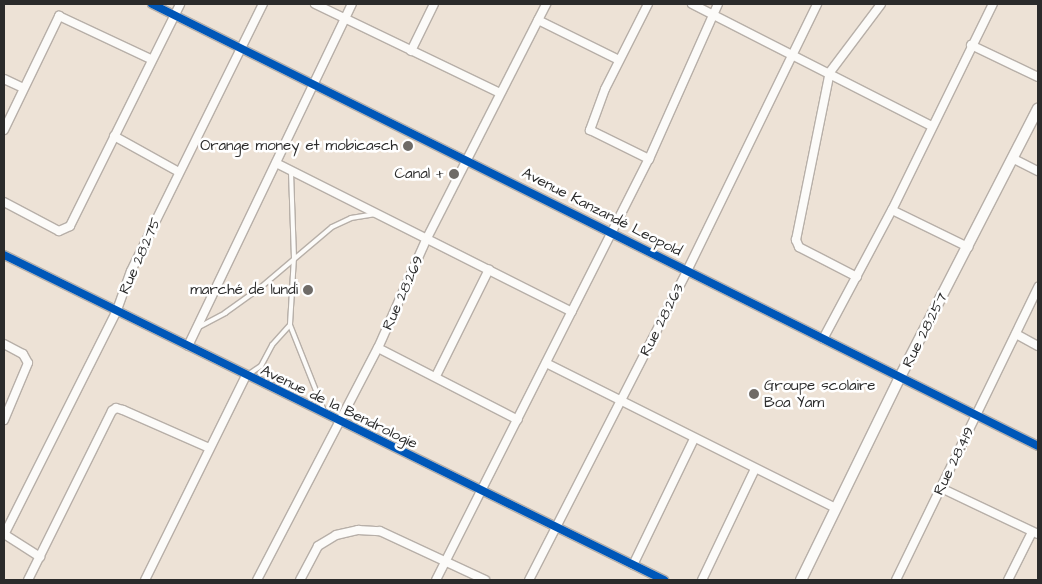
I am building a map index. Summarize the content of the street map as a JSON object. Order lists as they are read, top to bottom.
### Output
{
  "streets": {
    "street": [
      "Avenue Kanzandé Leopold",
      "Rue 28.275",
      "Rue 28.269",
      "Rue 28.263",
      "Rue 28.257",
      "Avenue de la Bendrologie",
      "Rue 28.419"
    ]
  },
  "crossings": [
    ["Avenue Kanzandé Leopold", "Rue 28.275"],
    ["Avenue Kanzandé Leopold", "Rue 28.269"],
    ["Avenue Kanzandé Leopold", "Rue 28.263"],
    ["Avenue Kanzandé Leopold", "Rue 28.257"],
    ["Avenue Kanzandé Leopold", "Rue 28.419"],
    ["Rue 28.275", "Avenue de la Bendrologie"],
    ["Rue 28.269", "Avenue de la Bendrologie"],
    ["Rue 28.263", "Avenue de la Bendrologie"]
  ],
  "places": [
    "Orange money et mobicasch",
    "Canal +",
    "marché de lundi",
    "Groupe scolaire Boa Yam"
  ]
}
